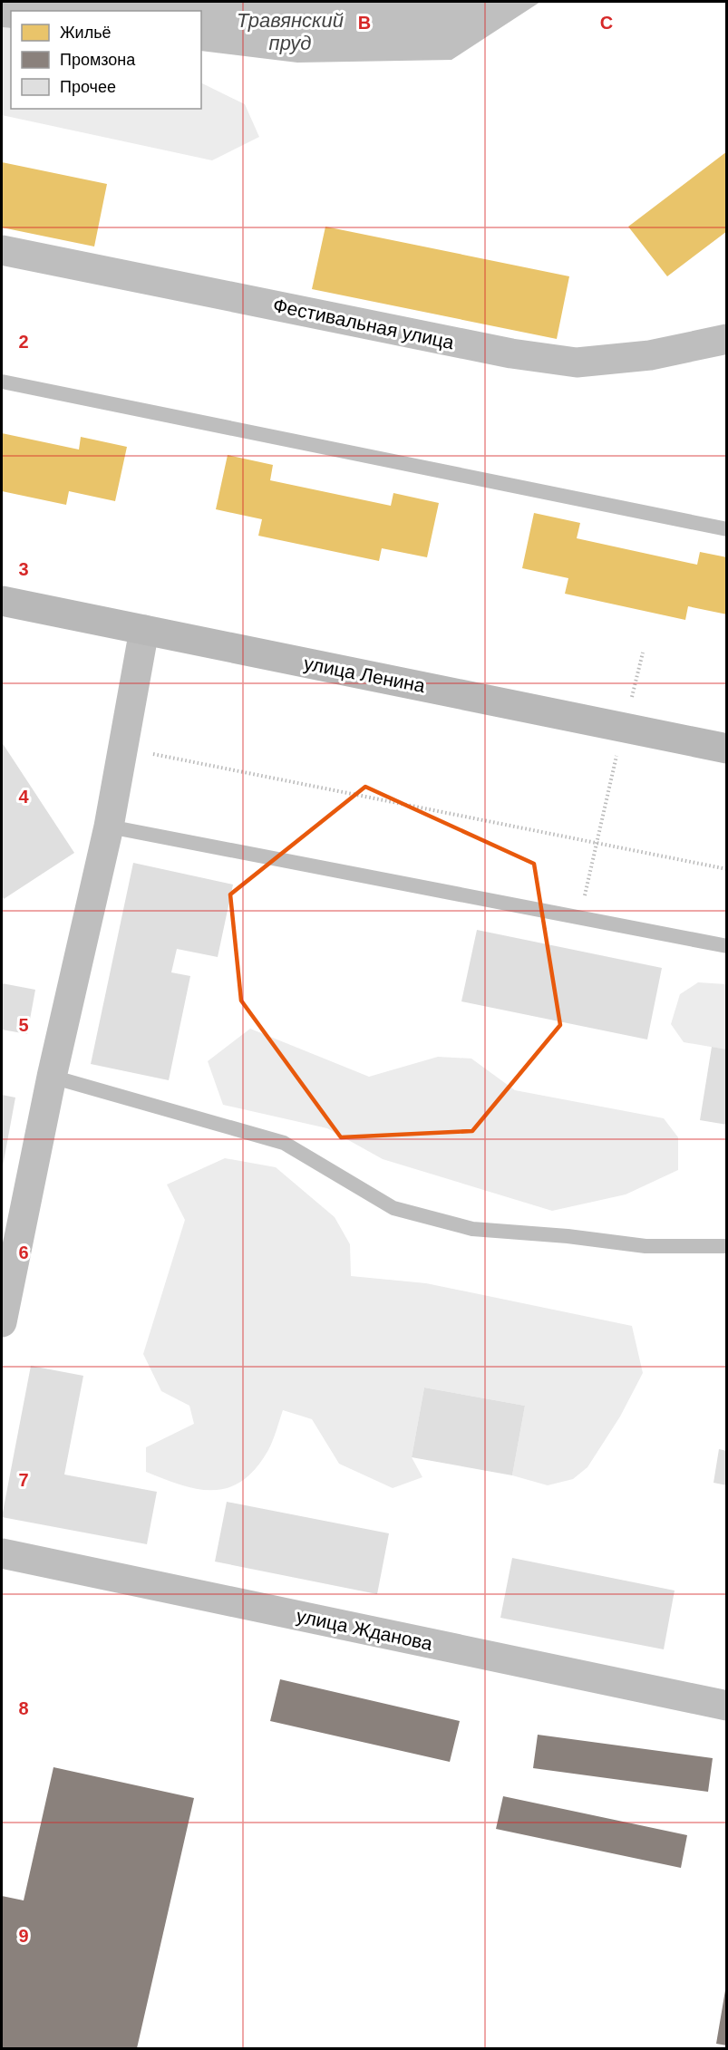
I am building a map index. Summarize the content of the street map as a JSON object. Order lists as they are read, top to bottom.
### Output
{
  "streets": {
    "street": ["Фестивальная улица", "улица Ленина", "улица Жданова"]
  },
  "water": ["Травянский пруд"],
  "legend": ["Жильё", "Промзона", "Прочее"],
  "grid": {
    "columns": ["B", "C"],
    "rows": [
      "2",
      "3",
      "4",
      "5",
      "6",
      "7",
      "8",
      "9"
    ]
  }
}
